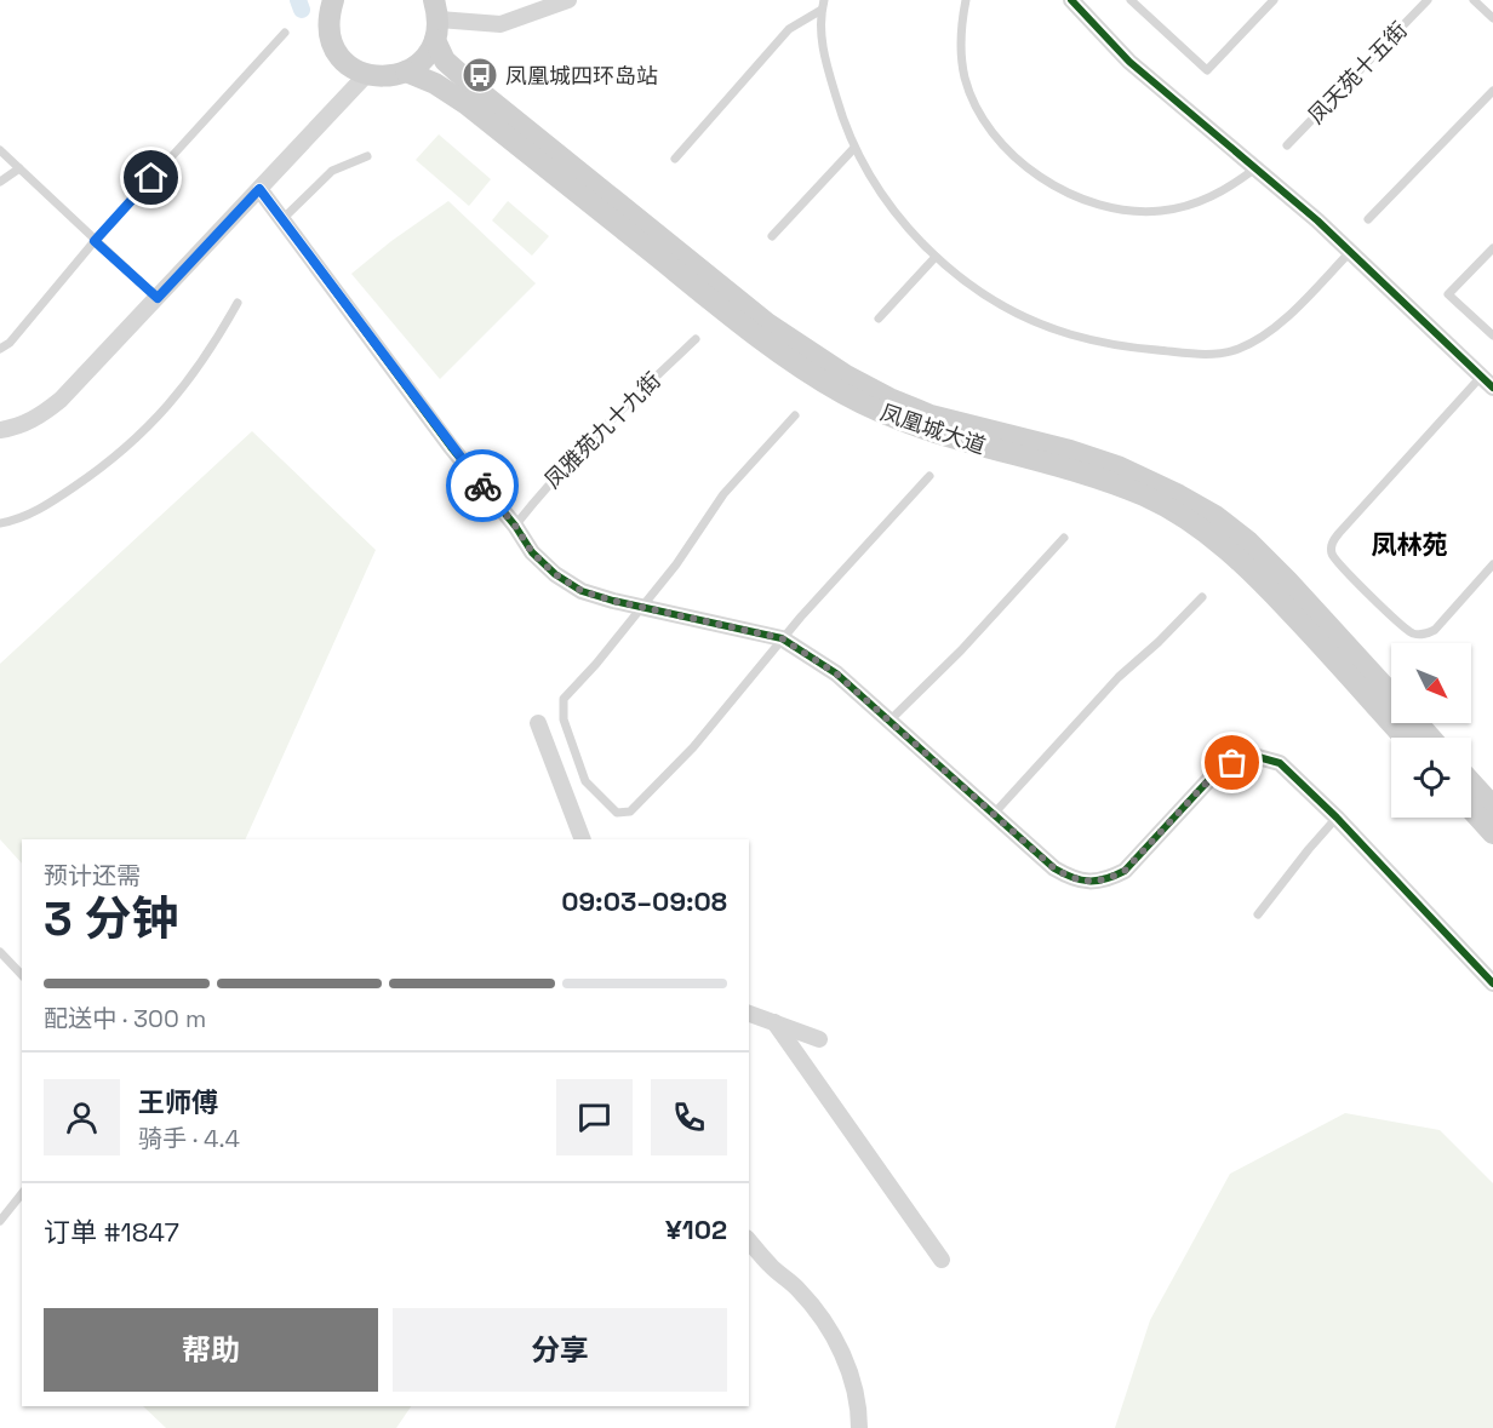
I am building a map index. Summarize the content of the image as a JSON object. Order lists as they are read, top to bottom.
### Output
{
  "streets": {
    "main road": ["凤凰城大道"],
    "lane": ["凤天苑十五街", "凤雅苑九十九街"]
  },
  "districts": ["凤林苑"],
  "places": {
    "bus stop": ["凤凰城四环岛站"]
  },
  "north": "bottom right",
  "page": {
    "heading": ["3 分钟", "预计还需", "09:03–09:08"],
    "panel": [
      "王师傅",
      "骑手 · 4.4",
      "订单 #1847",
      "¥102"
    ],
    "bar": "配送中 · 300 m",
    "buttons": ["帮助", "分享"]
  }
}
